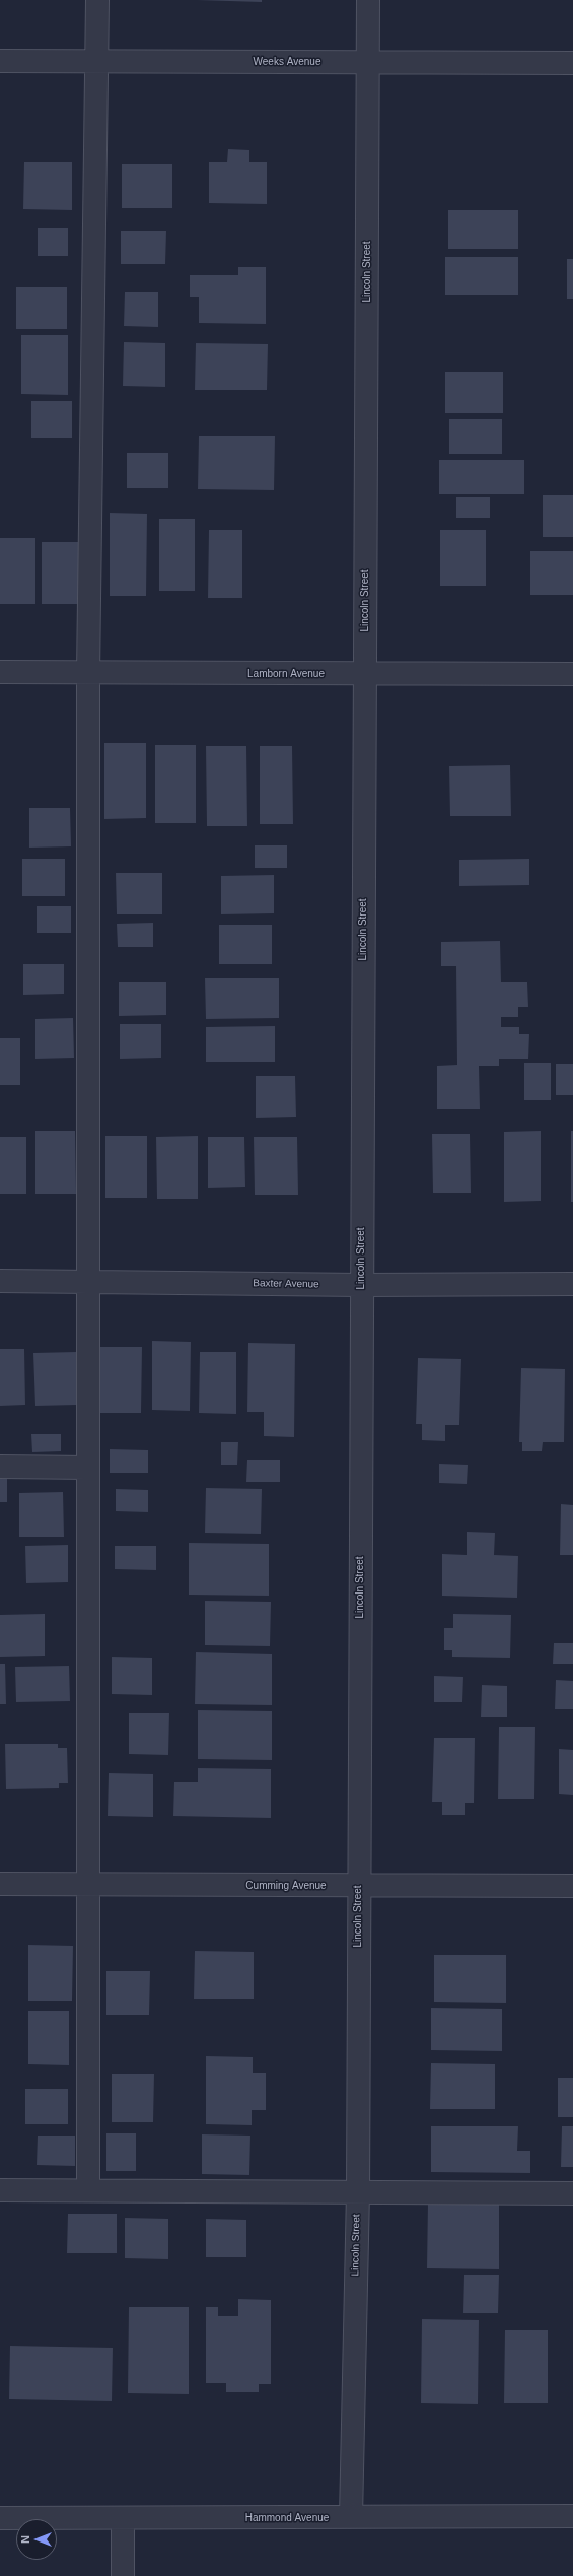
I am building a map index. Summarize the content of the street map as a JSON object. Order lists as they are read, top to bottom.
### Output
{
  "streets": {
    "street": [
      "Weeks Avenue",
      "Lincoln Street",
      "Lamborn Avenue",
      "Baxter Avenue",
      "Cumming Avenue",
      "Hammond Avenue"
    ]
  },
  "crossings": [
    ["Weeks Avenue", "Lincoln Street"],
    ["Lincoln Street", "Lamborn Avenue"],
    ["Lincoln Street", "Baxter Avenue"],
    ["Lincoln Street", "Cumming Avenue"],
    ["Lincoln Street", "Hammond Avenue"]
  ],
  "north": "left"
}
